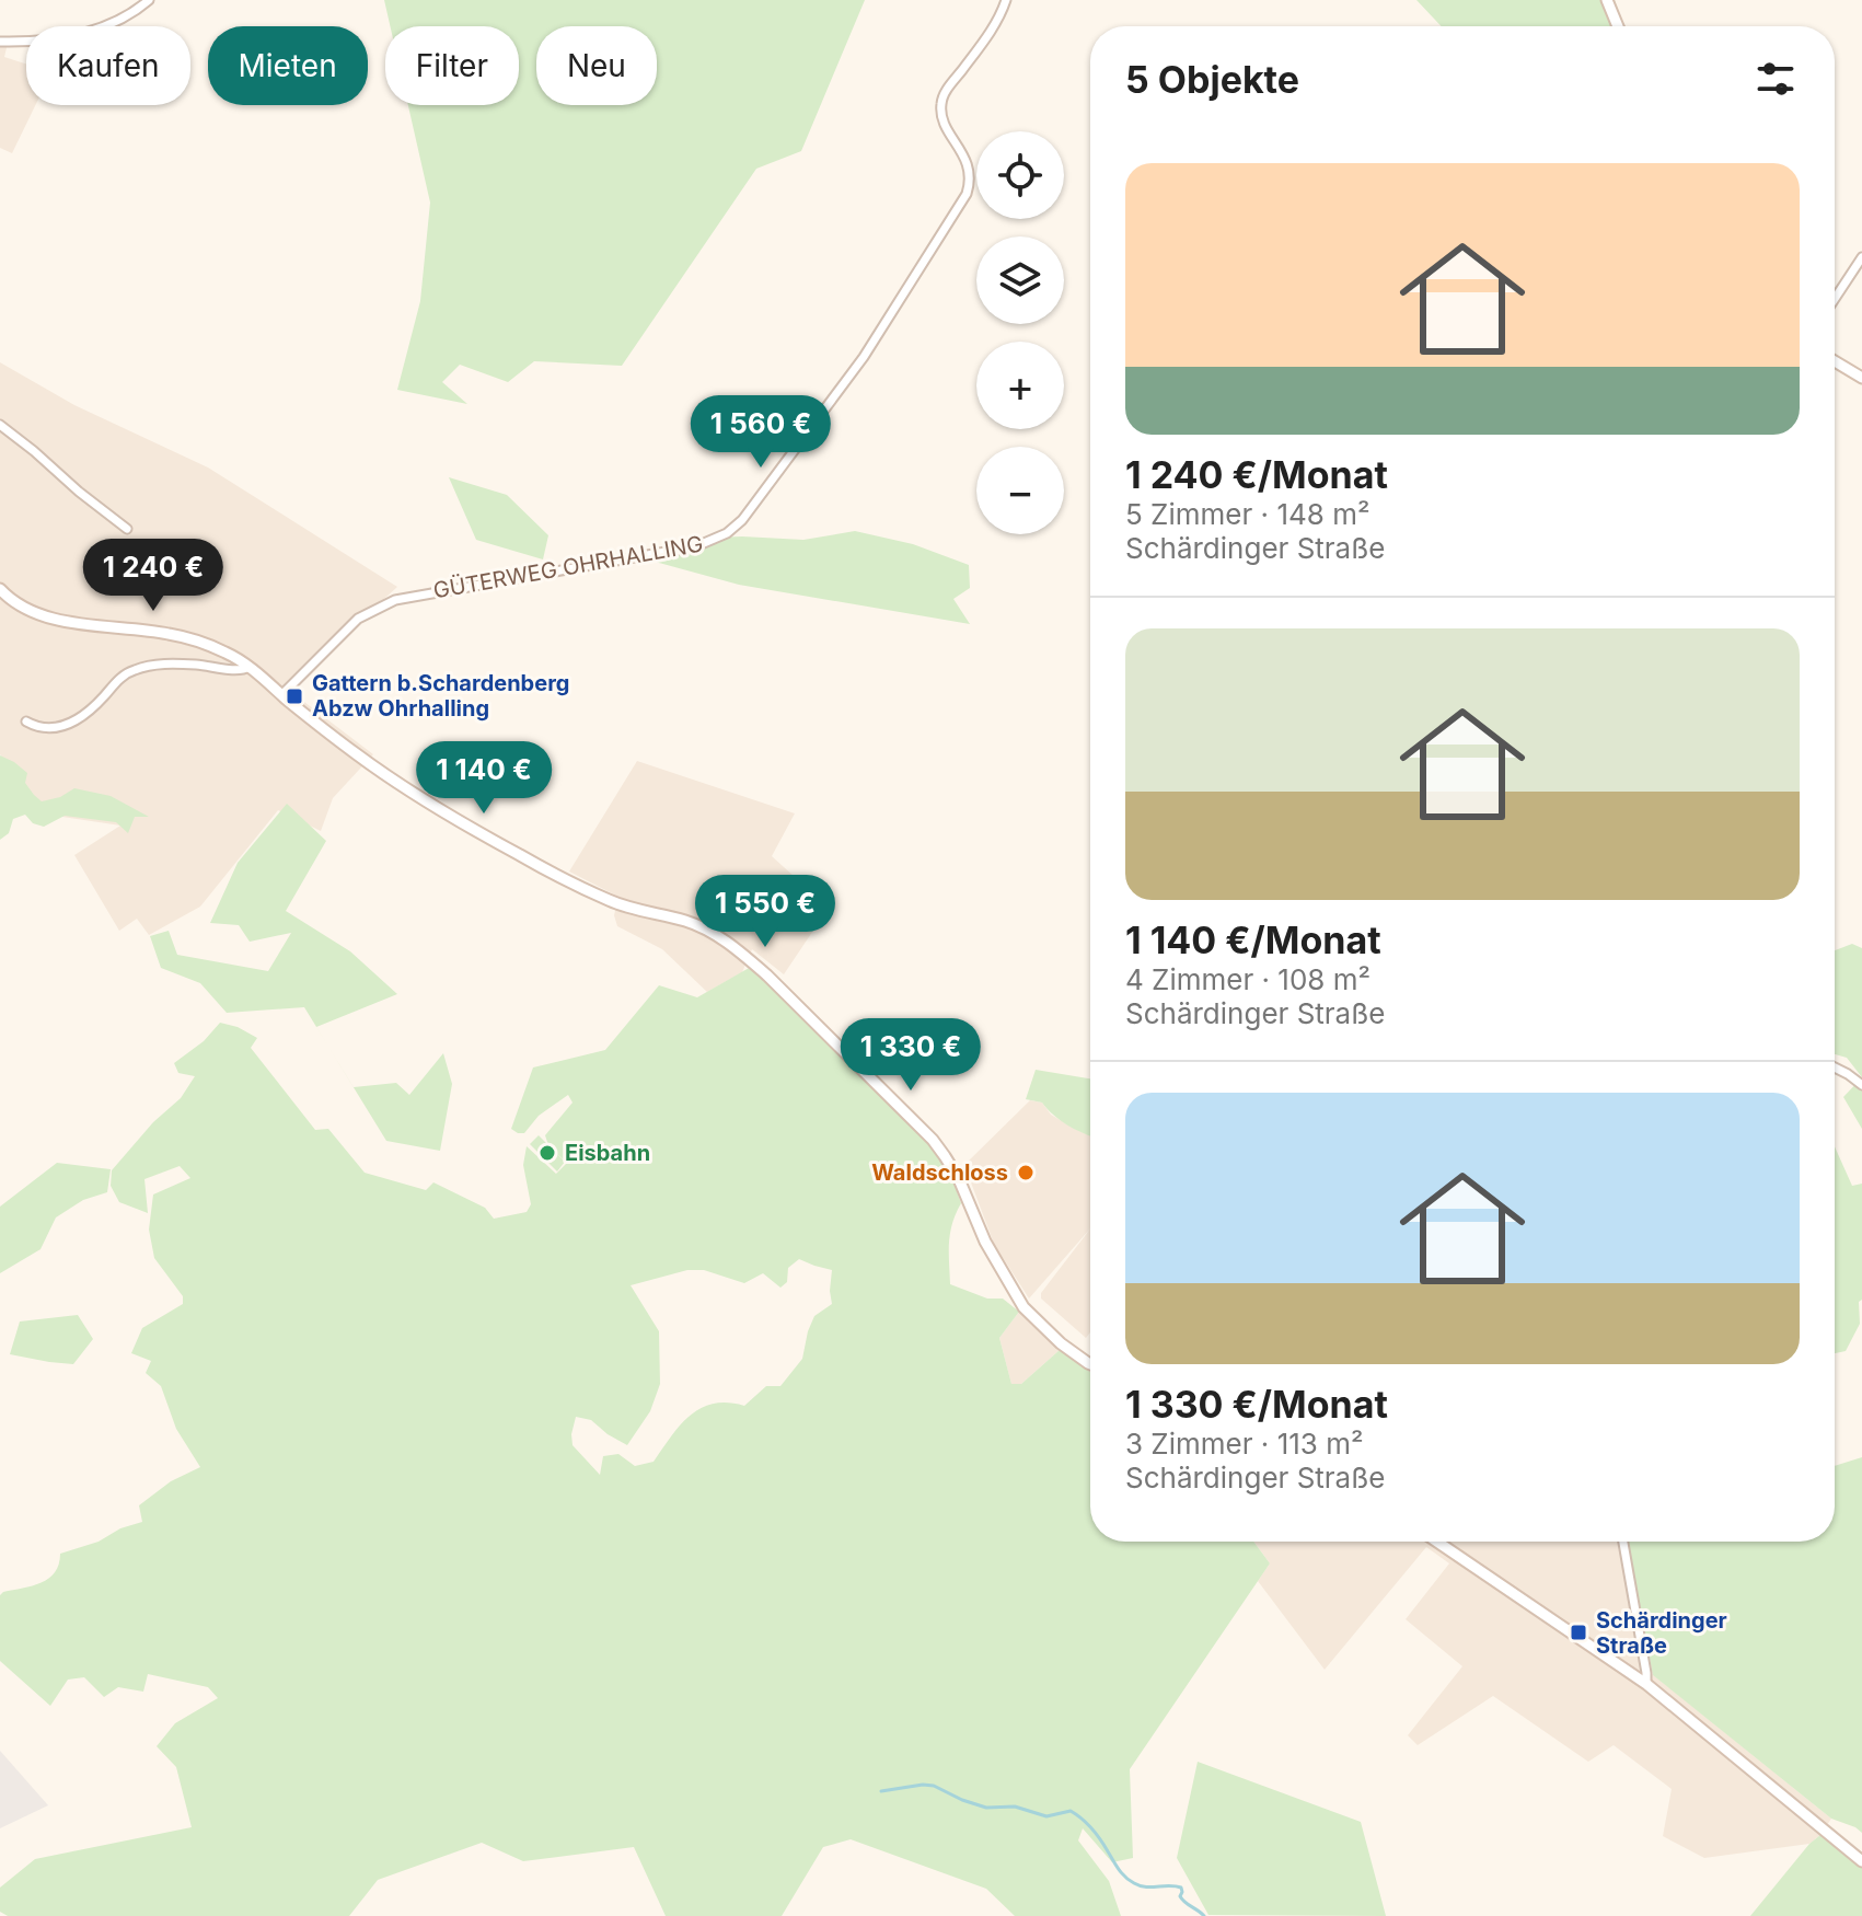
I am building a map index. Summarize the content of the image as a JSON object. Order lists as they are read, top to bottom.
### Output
{
  "streets": {
    "street": ["GÜTERWEG OHRHALLING"]
  },
  "places": {
    "transit": ["Gattern b.Schardenberg Abzw Ohrhalling", "Schärdinger Straße"],
    "other": ["Eisbahn", "Waldschloss"]
  },
  "page": {
    "chip": [
      "Kaufen",
      "Mieten",
      "Filter",
      "Neu"
    ],
    "heading": "5 Objekte",
    "map_buttons": ["+", "−"],
    "list": [
      {
        "name": "1 240 €/Monat",
        "note": "5 Zimmer · 148 m² · Schärdinger Straße"
      },
      {
        "name": "1 140 €/Monat",
        "note": "4 Zimmer · 108 m² · Schärdinger Straße"
      },
      {
        "name": "1 330 €/Monat",
        "note": "3 Zimmer · 113 m² · Schärdinger Straße"
      }
    ],
    "price": [
      "1 560 €",
      "1 240 €",
      "1 140 €",
      "1 550 €",
      "1 330 €"
    ]
  }
}
